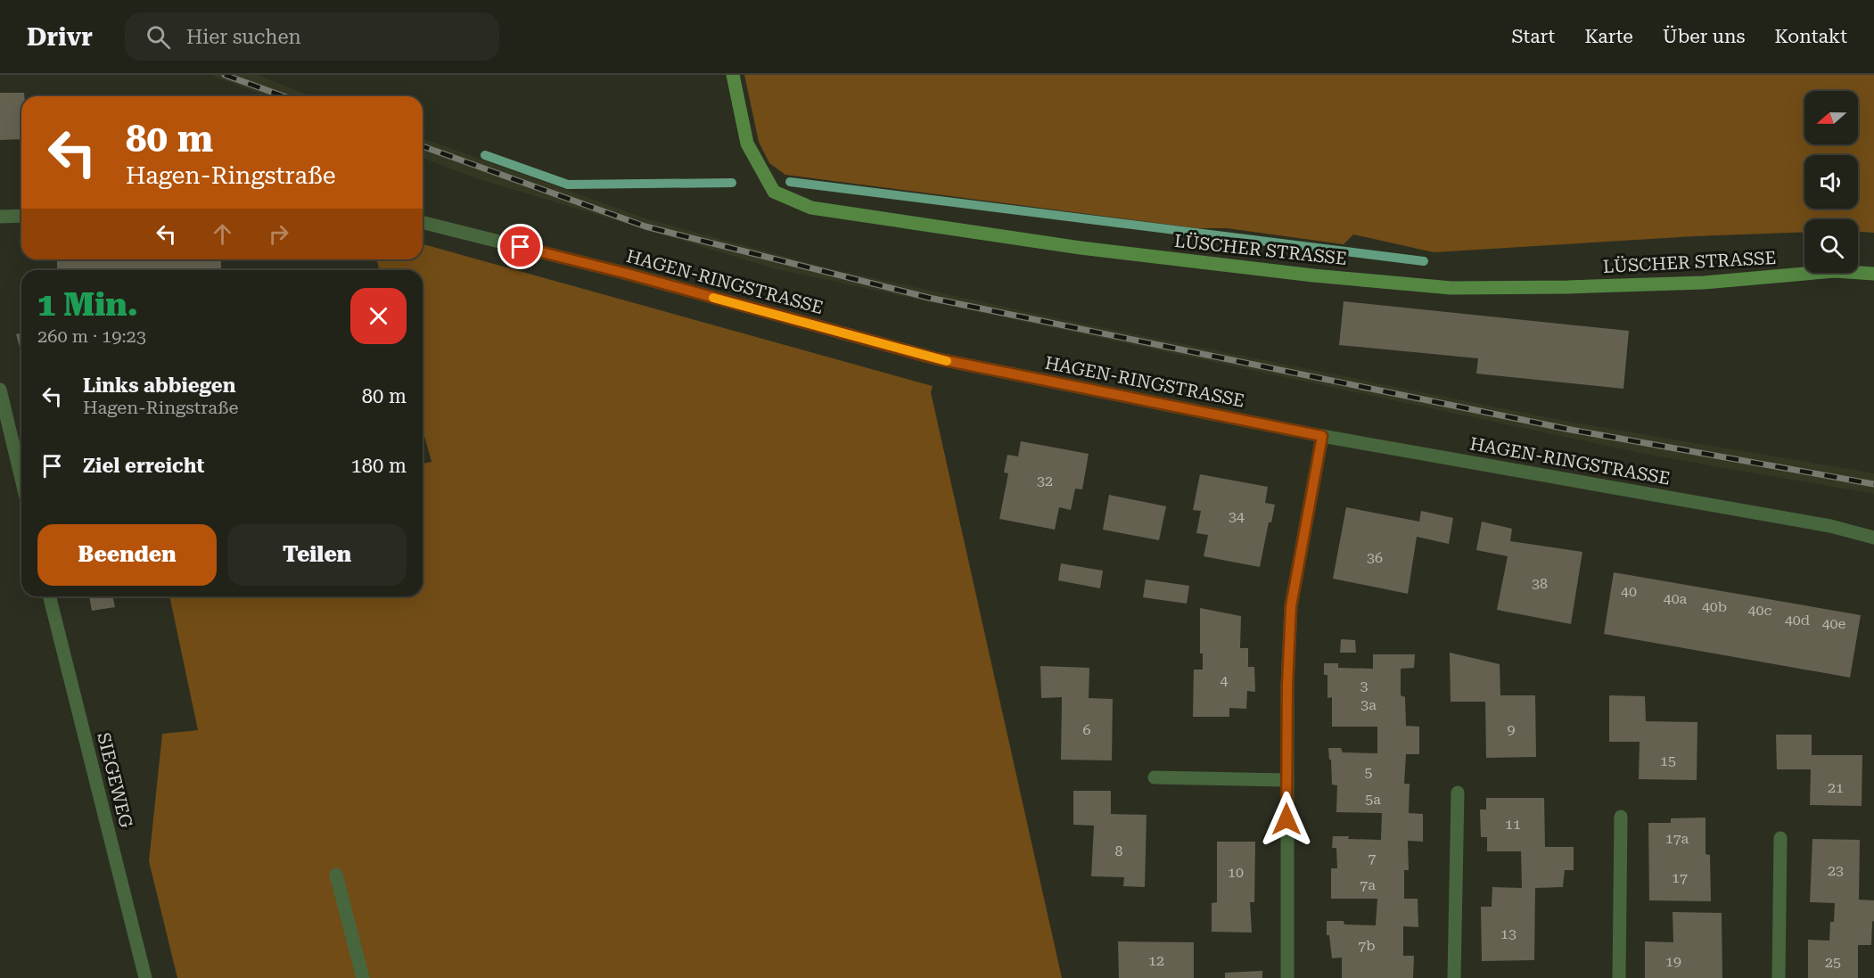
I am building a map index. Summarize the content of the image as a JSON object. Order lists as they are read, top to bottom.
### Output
{
  "streets": {
    "street": ["LÜSCHER STRASSE", "HAGEN-RINGSTRASSE", "SIEGEWEG"]
  },
  "house_numbers": [
    "32",
    "34",
    "36",
    "38",
    "40",
    "40a",
    "40b",
    "40c",
    "40d",
    "40e",
    "4",
    "3",
    "3a",
    "6",
    "9",
    "15",
    "5",
    "21",
    "5a",
    "11",
    "17a",
    "8",
    "7",
    "23",
    "10",
    "17",
    "7a",
    "13",
    "7b",
    "12",
    "19",
    "25"
  ],
  "north": "left",
  "page": {
    "header": "Drivr",
    "search": "Hier suchen",
    "nav": [
      "Start",
      "Karte",
      "Über uns",
      "Kontakt"
    ],
    "turn": ["80 m", "Hagen-Ringstraße"],
    "heading": ["1 Min.", "260 m · 19:23"],
    "list": [
      {
        "name": "Links abbiegen",
        "note": "Hagen-Ringstraße",
        "value": "80 m"
      },
      {
        "name": "Ziel erreicht",
        "value": "180 m"
      }
    ],
    "buttons": ["Beenden", "Teilen"]
  }
}
